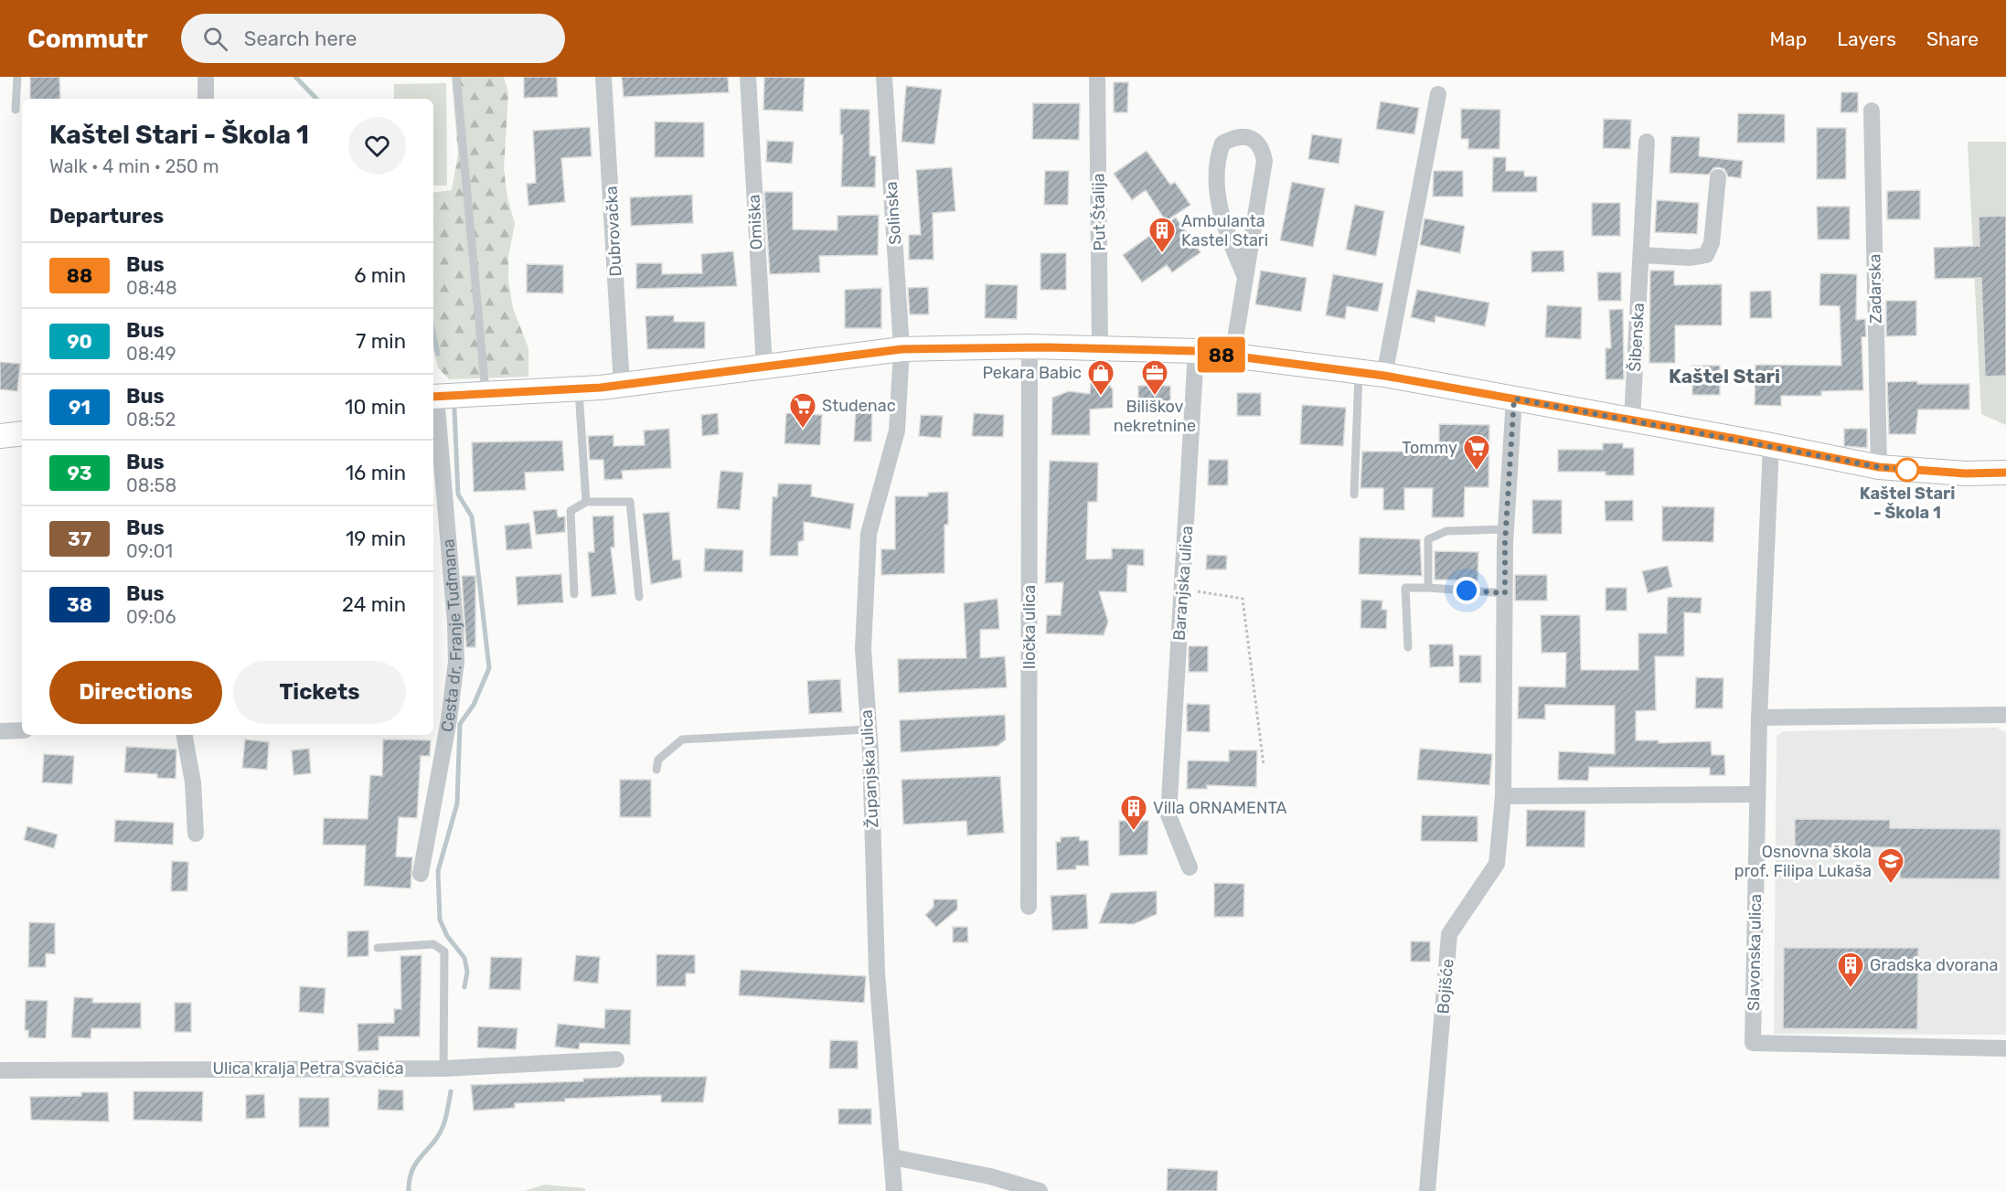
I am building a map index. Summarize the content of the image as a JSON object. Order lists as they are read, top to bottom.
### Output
{
  "streets": {
    "main road": ["Cesta dr. Franje Tuđmana"],
    "street": [
      "Put Štalija",
      "Solinska",
      "Omiška",
      "Dubrovačka",
      "Zadarska",
      "Šibenska",
      "Baranjska ulica",
      "Iločka ulica",
      "Županjska ulica",
      "Slavonska ulica",
      "Bojišće",
      "Ulica kralja Petra Svačića"
    ]
  },
  "crossings": [
    ["Put Štalija", "Cesta dr. Franje Tuđmana"],
    ["Solinska", "Cesta dr. Franje Tuđmana"],
    ["Solinska", "Županjska ulica"],
    ["Omiška", "Cesta dr. Franje Tuđmana"],
    ["Dubrovačka", "Cesta dr. Franje Tuđmana"],
    ["Zadarska", "Cesta dr. Franje Tuđmana"],
    ["Šibenska", "Cesta dr. Franje Tuđmana"],
    ["Baranjska ulica", "Cesta dr. Franje Tuđmana"],
    ["Iločka ulica", "Cesta dr. Franje Tuđmana"],
    ["Cesta dr. Franje Tuđmana", "Županjska ulica"],
    ["Cesta dr. Franje Tuđmana", "Slavonska ulica"],
    ["Cesta dr. Franje Tuđmana", "Bojišće"]
  ],
  "districts": ["Kaštel Stari"],
  "places": {
    "building": ["Ambulanta Kastel Stari", "Villa ORNAMENTA", "Gradska dvorana"],
    "shop": ["Pekara Babic"],
    "office": ["Biliškov nekretnine"],
    "supermarket": ["Studenac", "Tommy"],
    "other": ["Kaštel Stari - Škola 1"],
    "school or university": ["Osnovna škola prof. Filipa Lukaša"]
  },
  "lines": ["bus line 88"],
  "page": {
    "header": "Commutr",
    "search": "Search here",
    "nav": ["Map", "Layers", "Share"],
    "on_map": "88",
    "heading": [
      ["Kaštel Stari - Škola 1", "Walk · 4 min · 250 m"],
      "Departures"
    ],
    "list": [
      {
        "mark": "88",
        "name": "Bus",
        "note": "08:48",
        "value": "6 min"
      },
      {
        "mark": "90",
        "name": "Bus",
        "note": "08:49",
        "value": "7 min"
      },
      {
        "mark": "91",
        "name": "Bus",
        "note": "08:52",
        "value": "10 min"
      },
      {
        "mark": "93",
        "name": "Bus",
        "note": "08:58",
        "value": "16 min"
      },
      {
        "mark": "37",
        "name": "Bus",
        "note": "09:01",
        "value": "19 min"
      },
      {
        "mark": "38",
        "name": "Bus",
        "note": "09:06",
        "value": "24 min"
      }
    ],
    "buttons": ["Directions", "Tickets"]
  }
}
